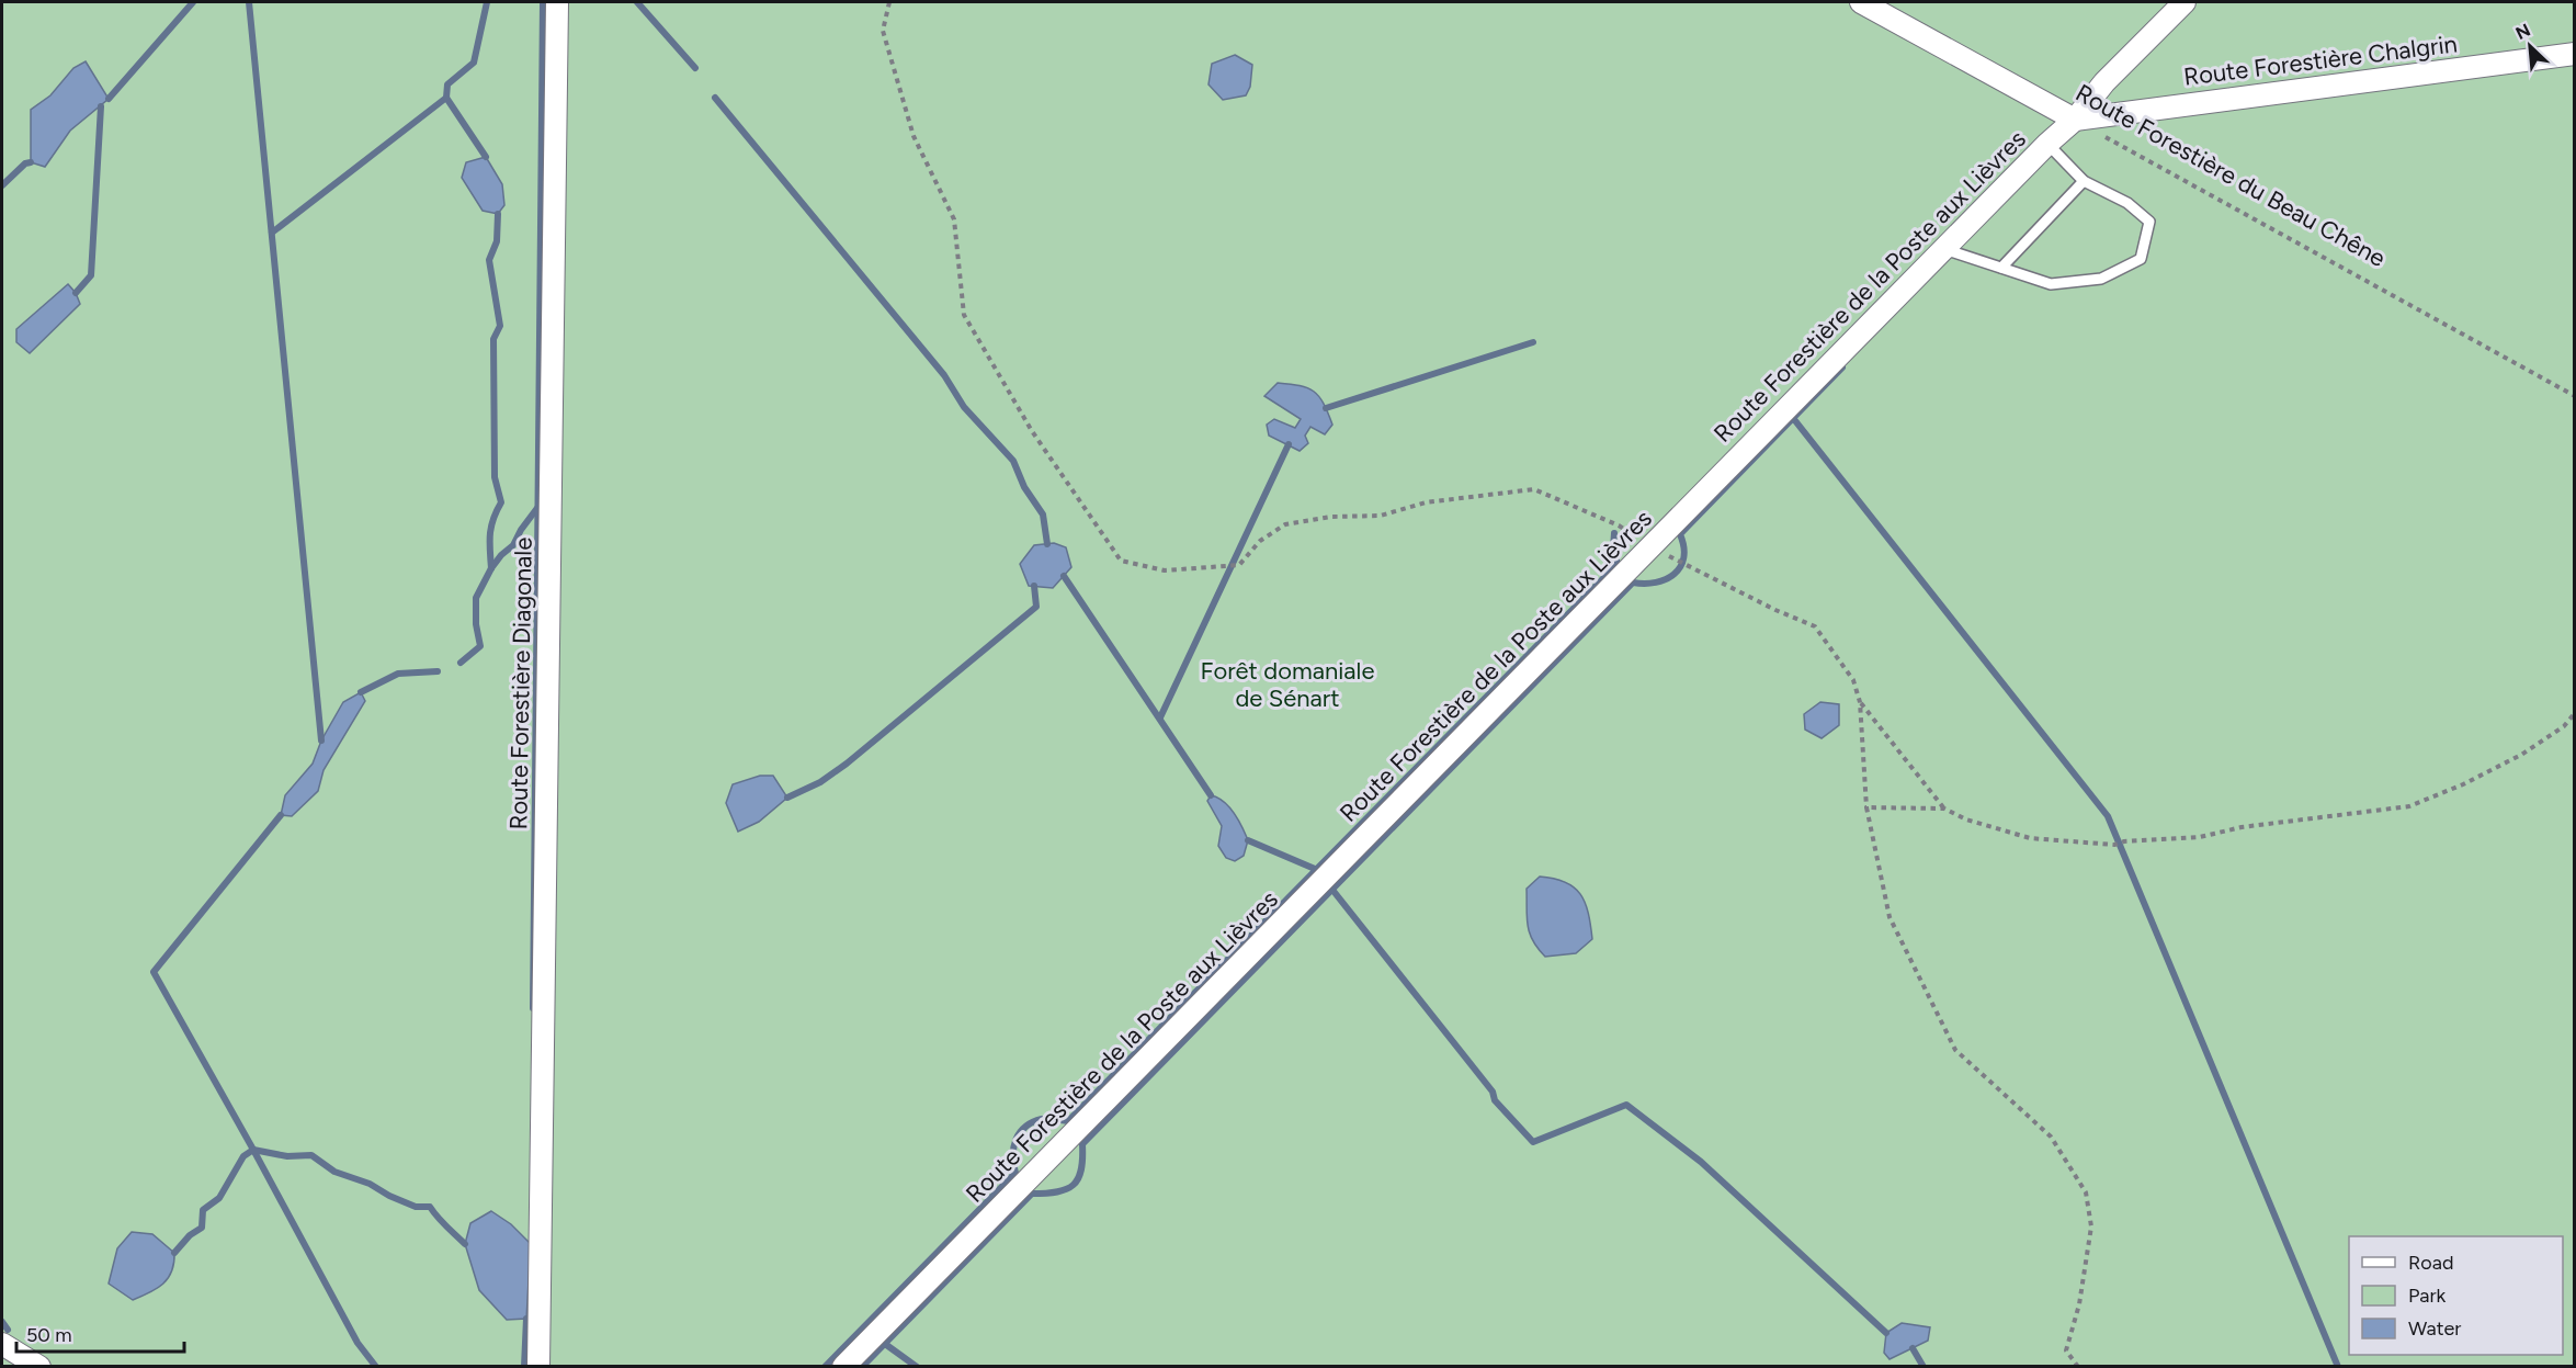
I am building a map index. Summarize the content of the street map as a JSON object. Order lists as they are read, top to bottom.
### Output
{
  "streets": {
    "street": [
      "Route Forestière Chalgrin",
      "Route Forestière du Beau Chêne",
      "Route Forestière de la Poste aux Lièvres",
      "Route Forestière Diagonale"
    ]
  },
  "crossings": [
    ["Route Forestière Chalgrin", "Route Forestière du Beau Chêne"],
    ["Route Forestière Chalgrin", "Route Forestière de la Poste aux Lièvres"],
    ["Route Forestière du Beau Chêne", "Route Forestière de la Poste aux Lièvres"]
  ],
  "parks": ["Forêt domaniale de Sénart"],
  "legend": ["Road", "Park", "Water"],
  "scale_bar": "50 m",
  "north": "top left"
}
